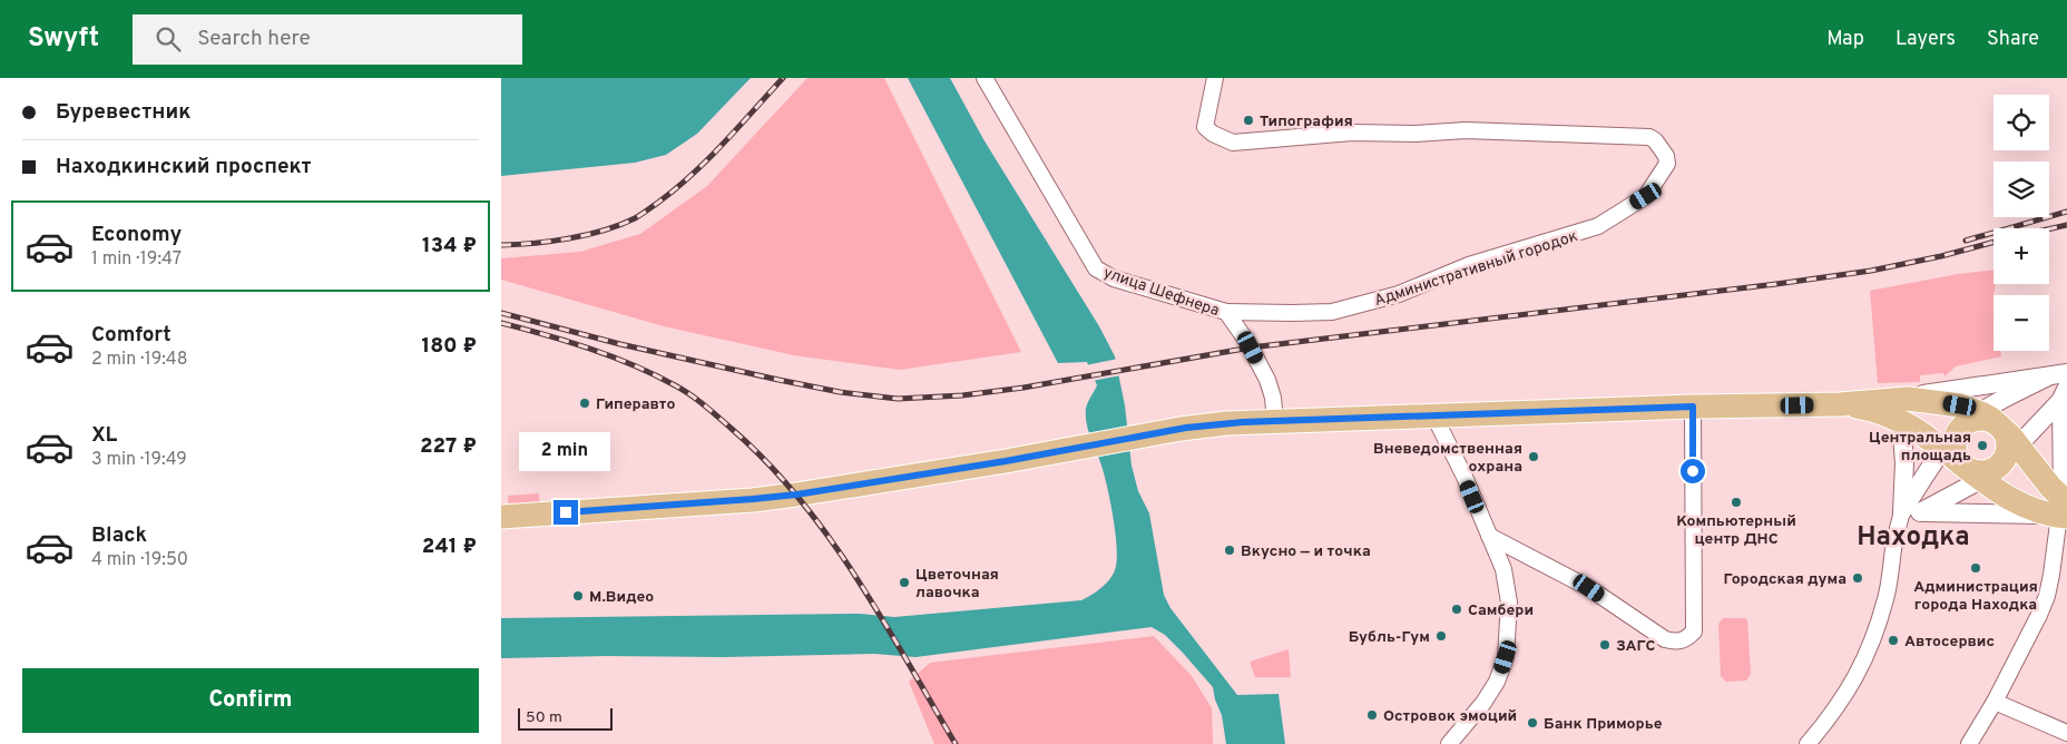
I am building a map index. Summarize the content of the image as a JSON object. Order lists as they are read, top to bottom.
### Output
{
  "streets": {
    "street": ["Административный городок", "улица Шефнера"]
  },
  "crossings": [
    ["Административный городок", "улица Шефнера"]
  ],
  "districts": ["Находка"],
  "places": [
    "Типография",
    "Гиперавто",
    "Центральная площадь",
    "Вневедомственная охрана",
    "Компьютерный центр ДНС",
    "Вкусно — и точка",
    "Администрация города Находка",
    "Городская дума",
    "Цветочная лавочка",
    "М.Видео",
    "Самбери",
    "Бубль-Гум",
    "Автосервис",
    "ЗАГС",
    "Островок эмоций",
    "Банк Приморье"
  ],
  "scale_bar": "50 m",
  "page": {
    "header": "Swyft",
    "search": "Search here",
    "nav": ["Map", "Layers", "Share"],
    "banner": ["Буревестник", "Находкинский проспект"],
    "map_buttons": ["+", "−"],
    "list": [
      {
        "name": "Economy",
        "note": "1 min · 19:47",
        "value": "134 ₽"
      },
      {
        "name": "Comfort",
        "note": "2 min · 19:48",
        "value": "180 ₽"
      },
      {
        "name": "XL",
        "note": "3 min · 19:49",
        "value": "227 ₽"
      },
      {
        "name": "Black",
        "note": "4 min · 19:50",
        "value": "241 ₽"
      }
    ],
    "bubble": "2 min",
    "buttons": "Confirm",
    "scale": "50 m"
  }
}
